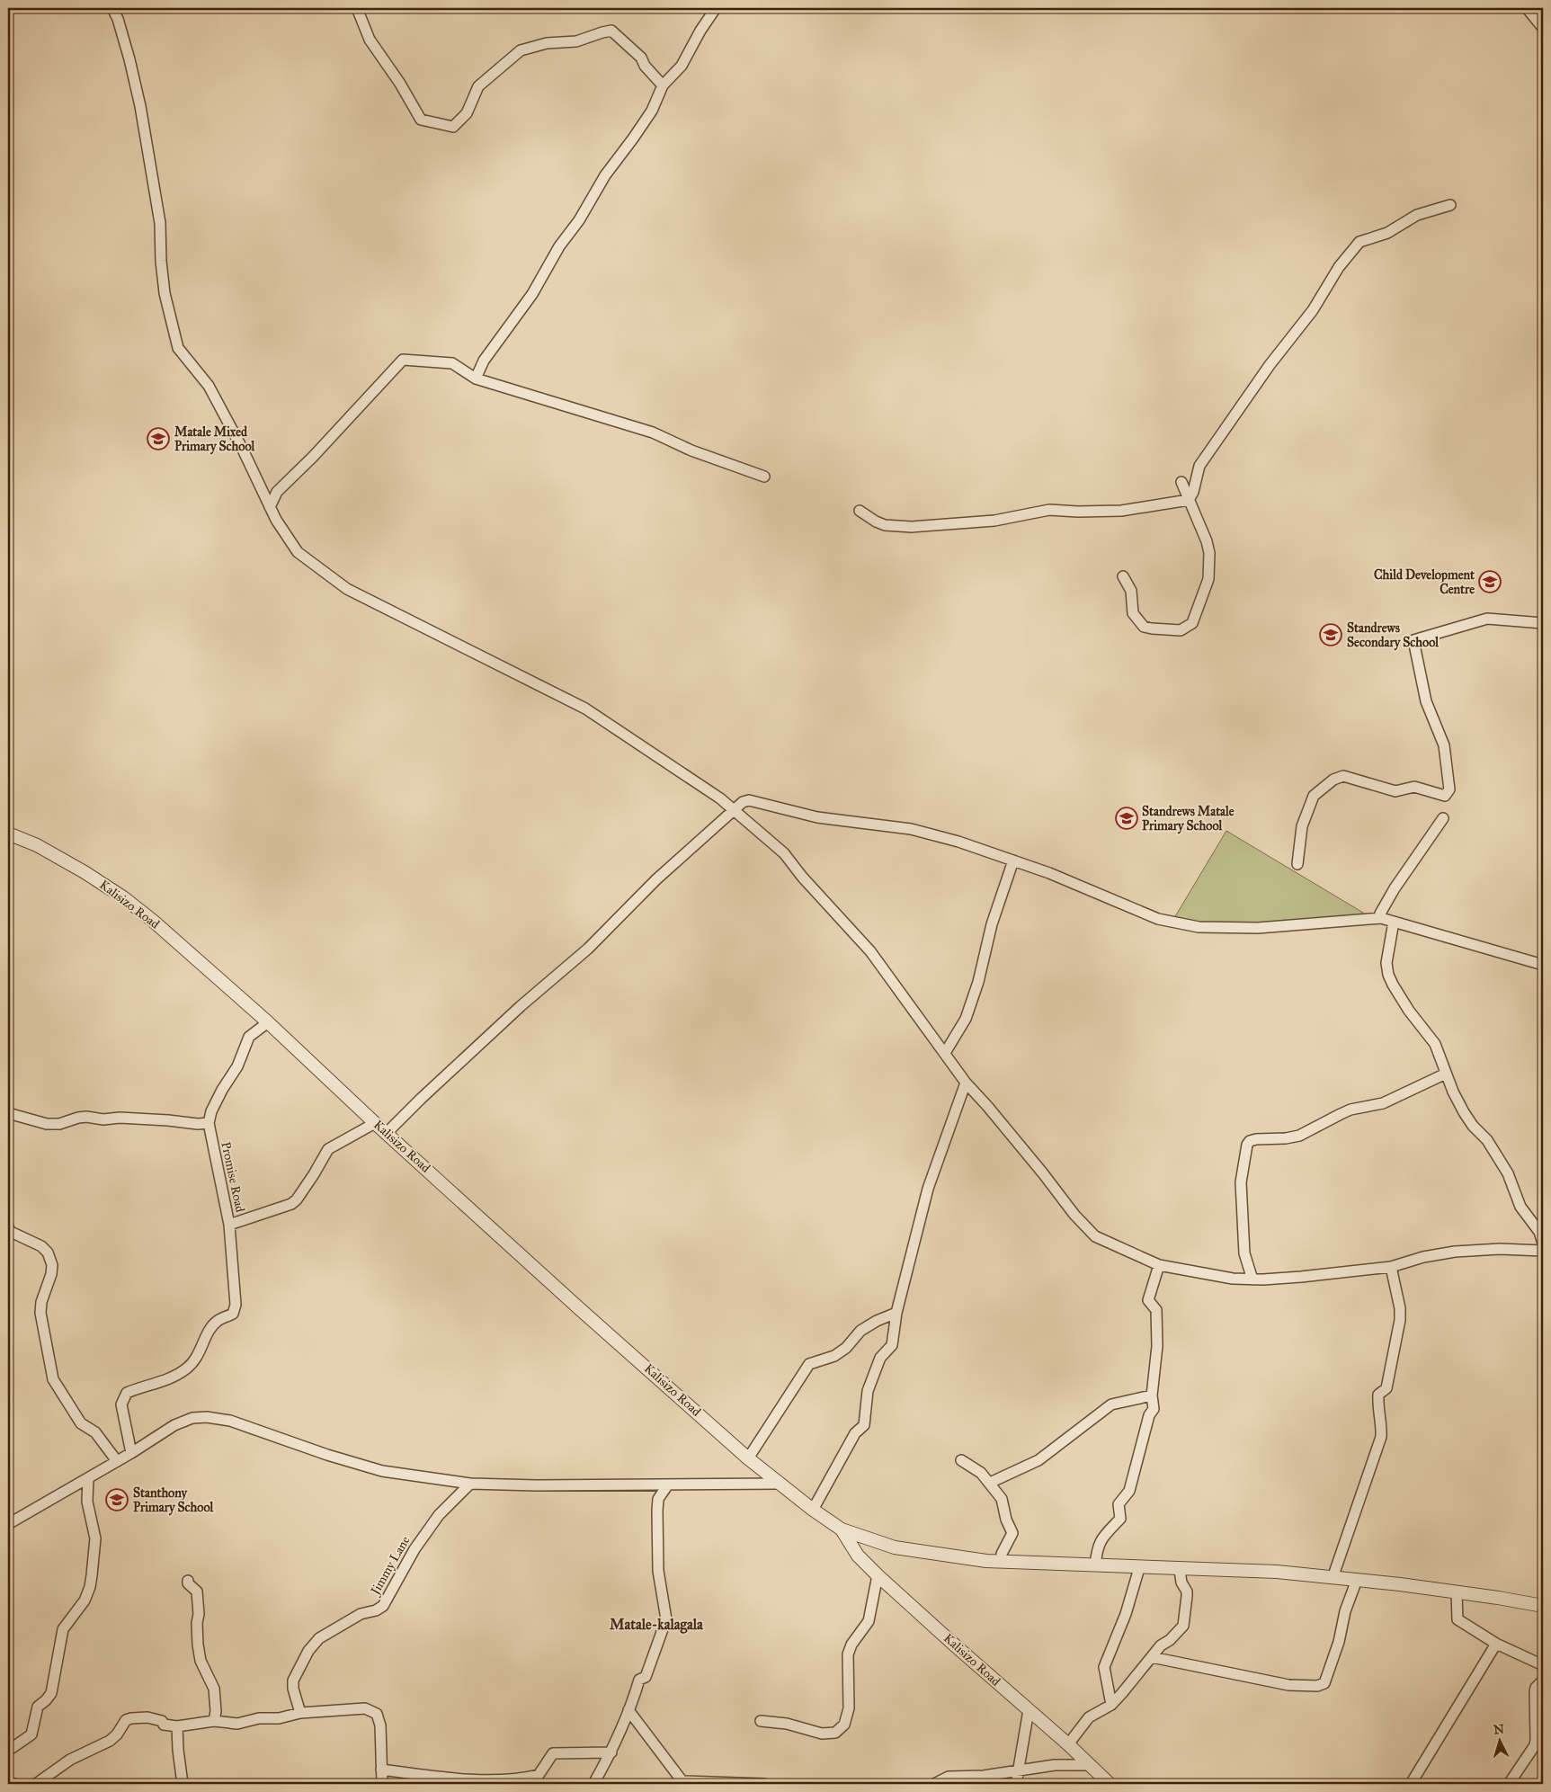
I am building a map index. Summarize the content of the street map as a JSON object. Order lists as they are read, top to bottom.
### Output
{
  "streets": {
    "street": ["Kalisizo Road", "Promise Road", "Jimmy Lane"]
  },
  "crossings": [
    ["Kalisizo Road", "Promise Road"]
  ],
  "districts": ["Matale-kalagala"],
  "places": {
    "school or university": [
      "Matale Mixed Primary School",
      "Child Development Centre",
      "Standrews Secondary School",
      "Standrews Matale Primary School",
      "Stanthony Primary School"
    ]
  },
  "north": "top"
}
